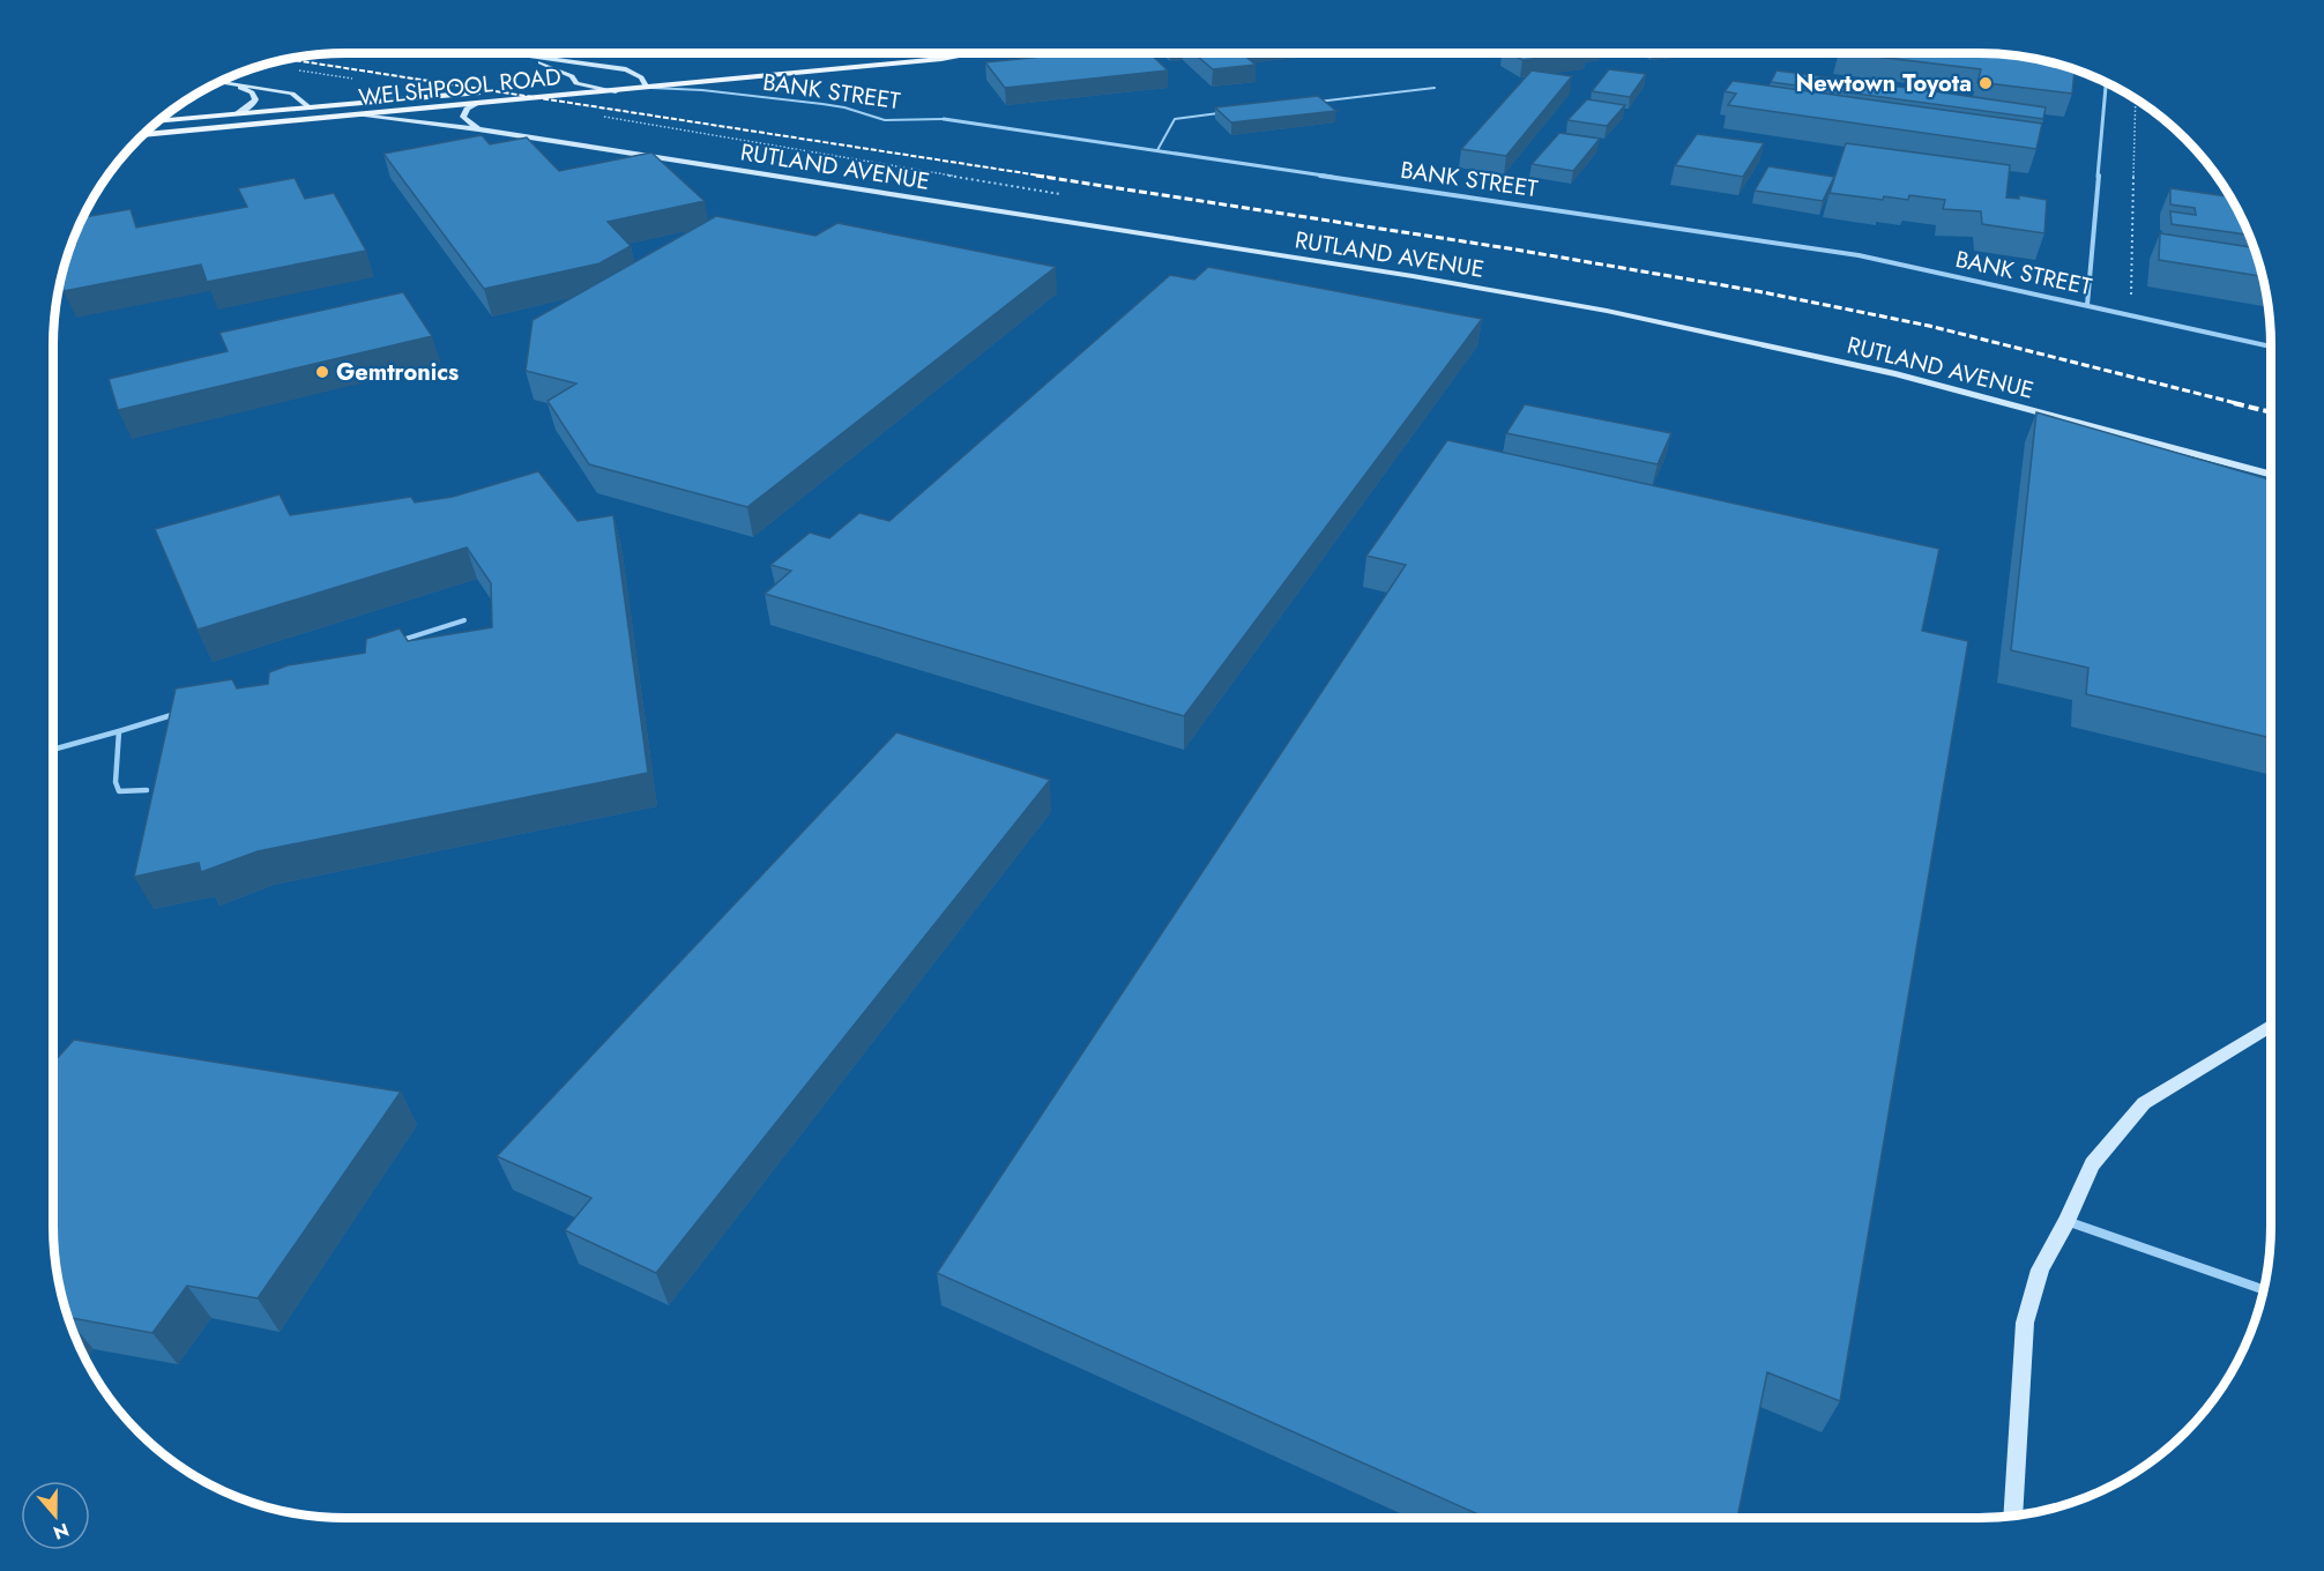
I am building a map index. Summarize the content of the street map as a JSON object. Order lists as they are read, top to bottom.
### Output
{
  "streets": {
    "main road": ["WELSHPOOL ROAD"],
    "street": ["BANK STREET", "RUTLAND AVENUE"]
  },
  "crossings": [
    ["WELSHPOOL ROAD", "BANK STREET"],
    ["WELSHPOOL ROAD", "RUTLAND AVENUE"]
  ],
  "places": ["Newtown Toyota", "Gemtronics"],
  "north": "bottom"
}
